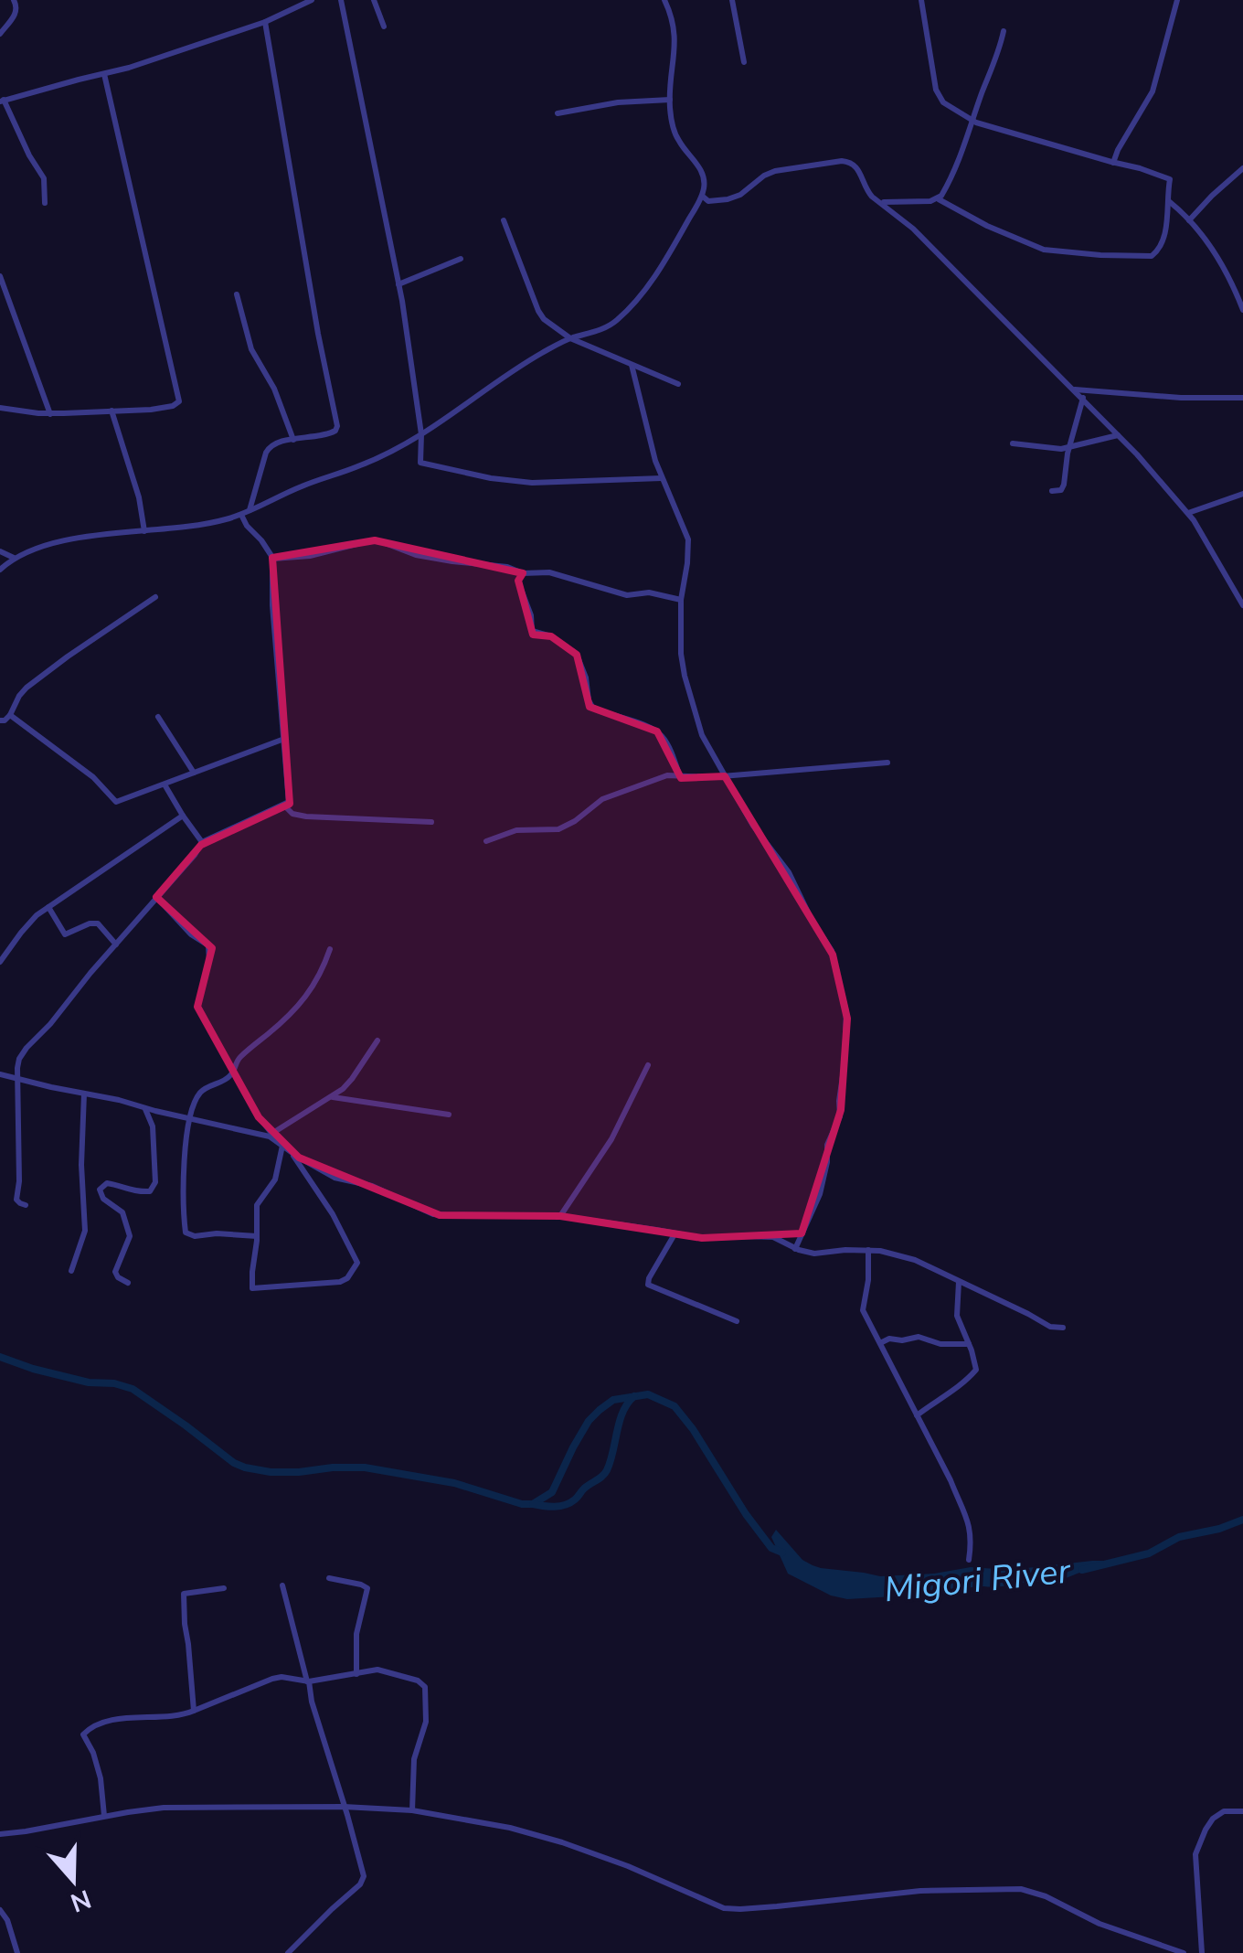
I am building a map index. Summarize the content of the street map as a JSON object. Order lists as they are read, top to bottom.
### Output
{
  "water": ["Migori River"],
  "north": "bottom"
}
